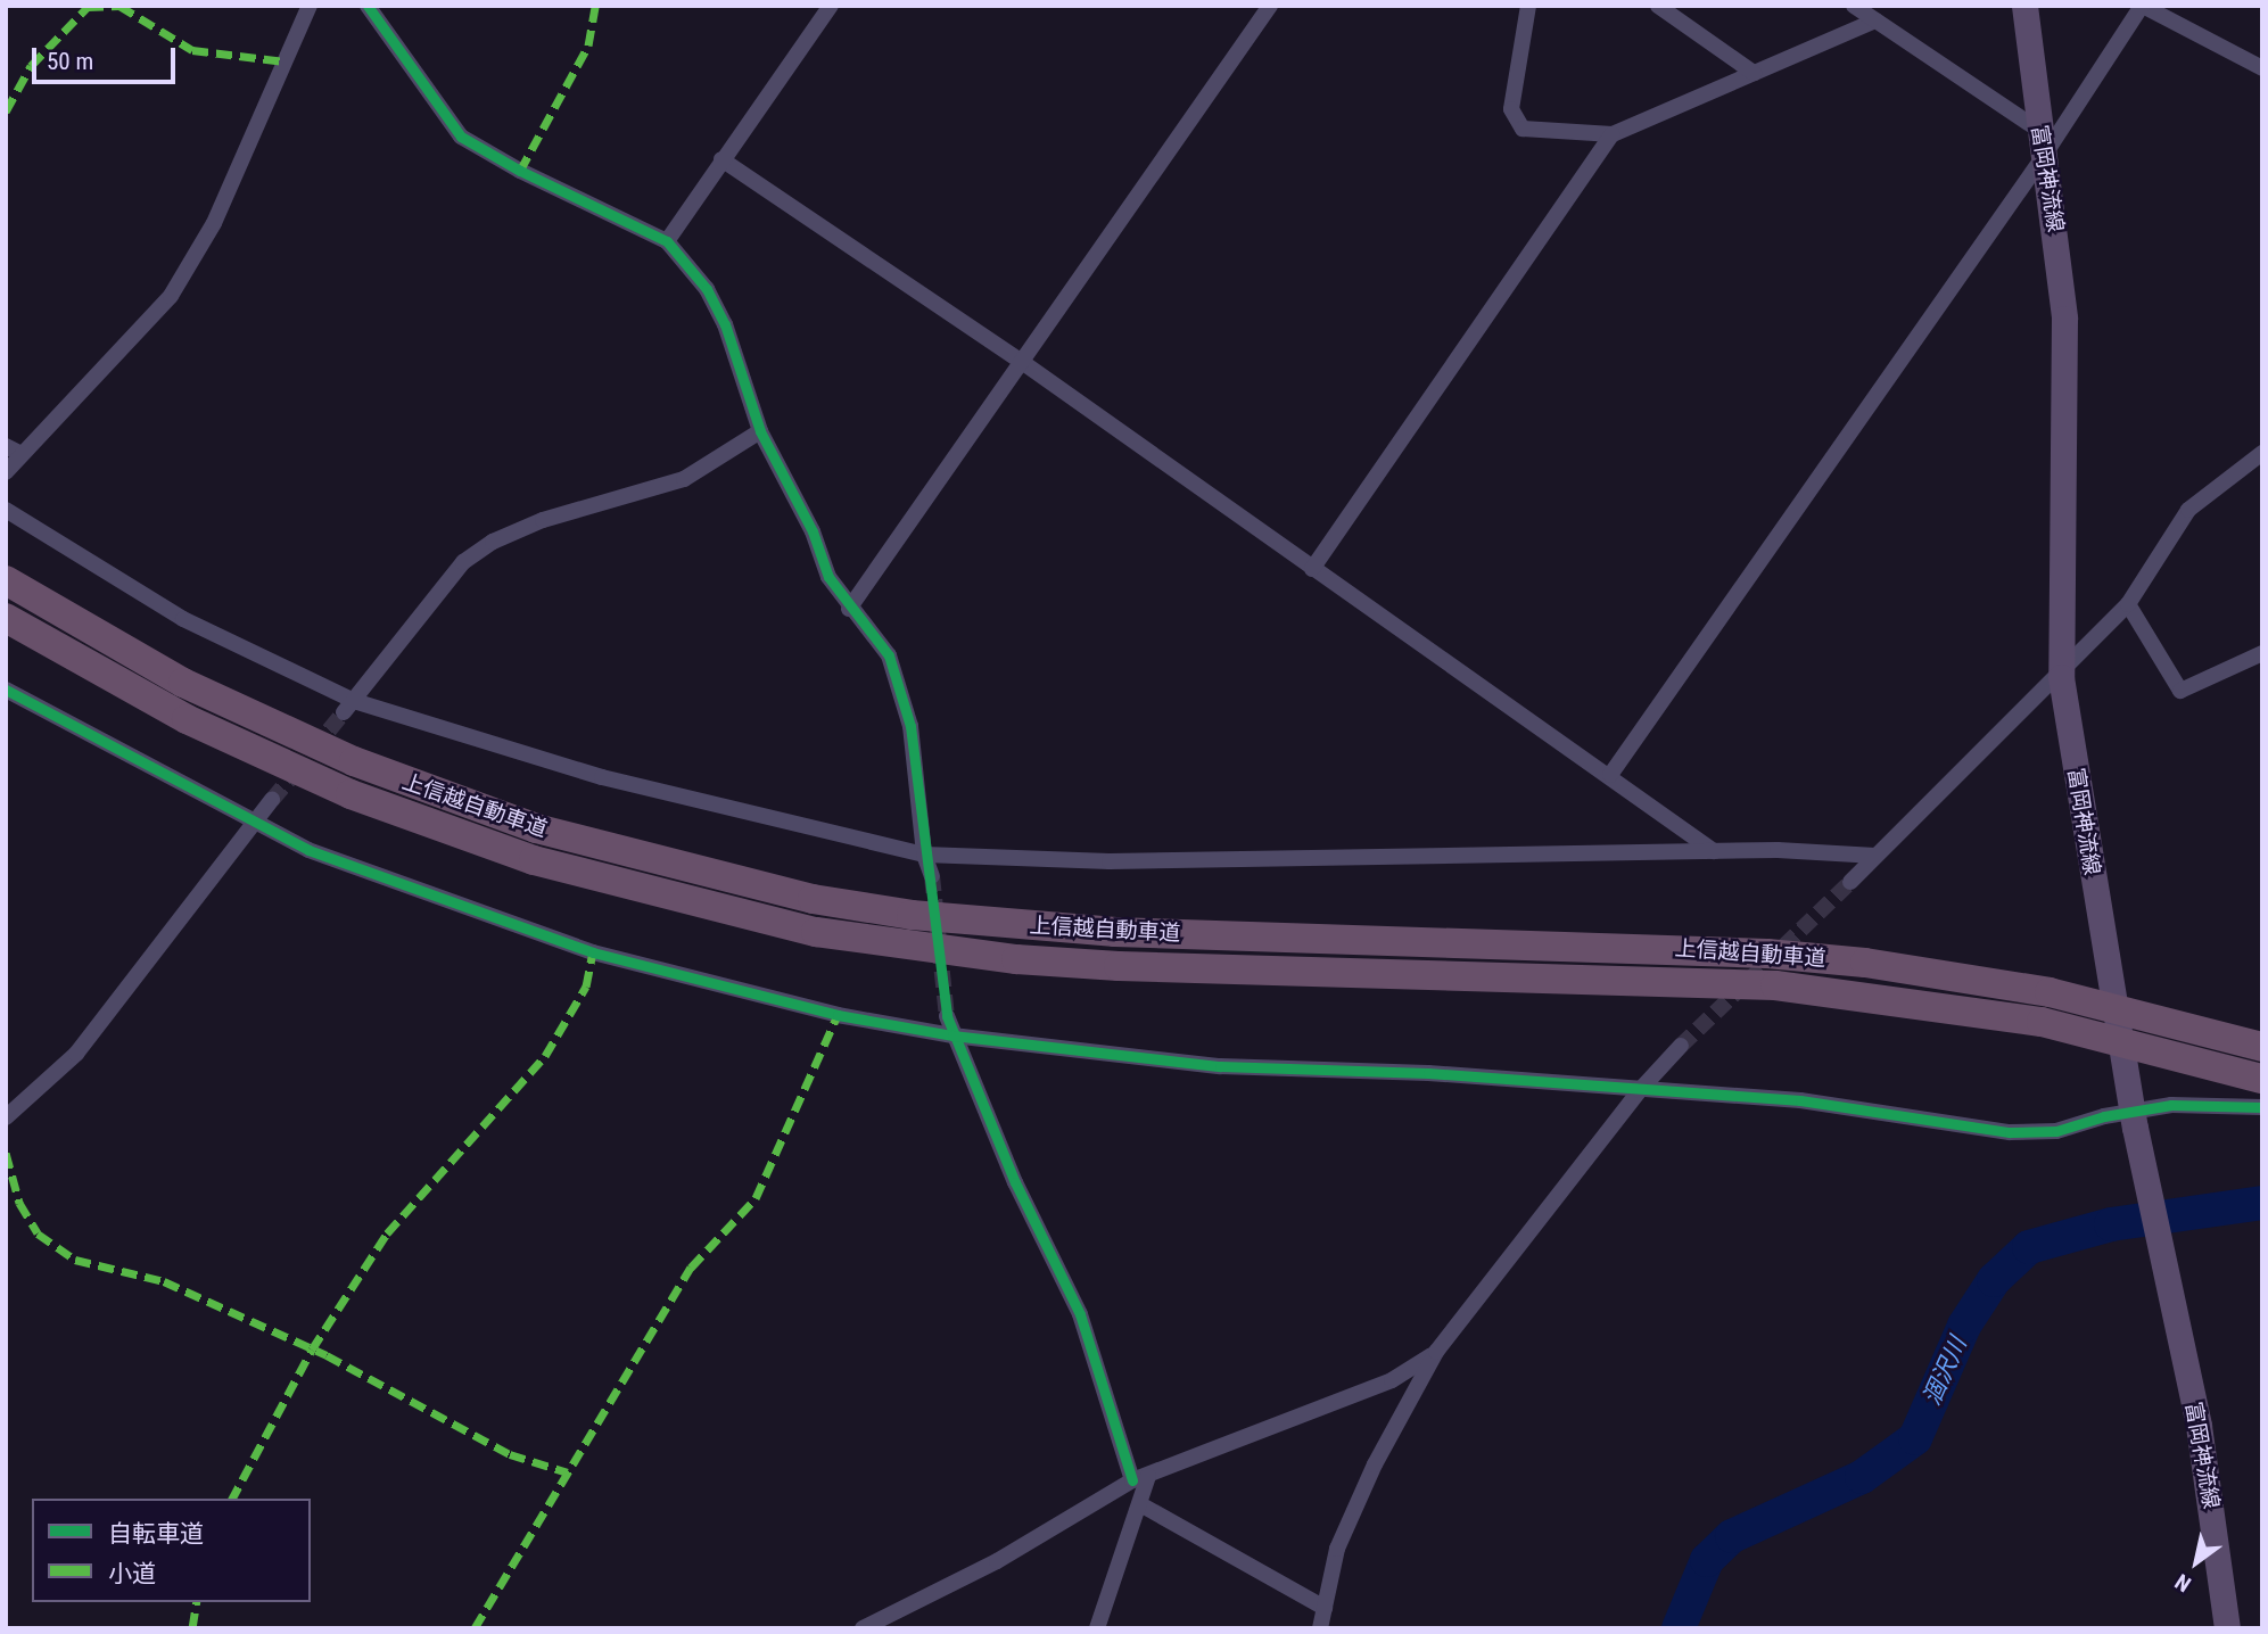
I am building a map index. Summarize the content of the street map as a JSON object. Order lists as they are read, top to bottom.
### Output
{
  "streets": {
    "highway": ["上信越自動車道"],
    "main road": ["富岡神流線"]
  },
  "water": ["涸沢川"],
  "legend": ["自転車道", "小道"],
  "scale_bar": "50 m",
  "north": "bottom left"
}
